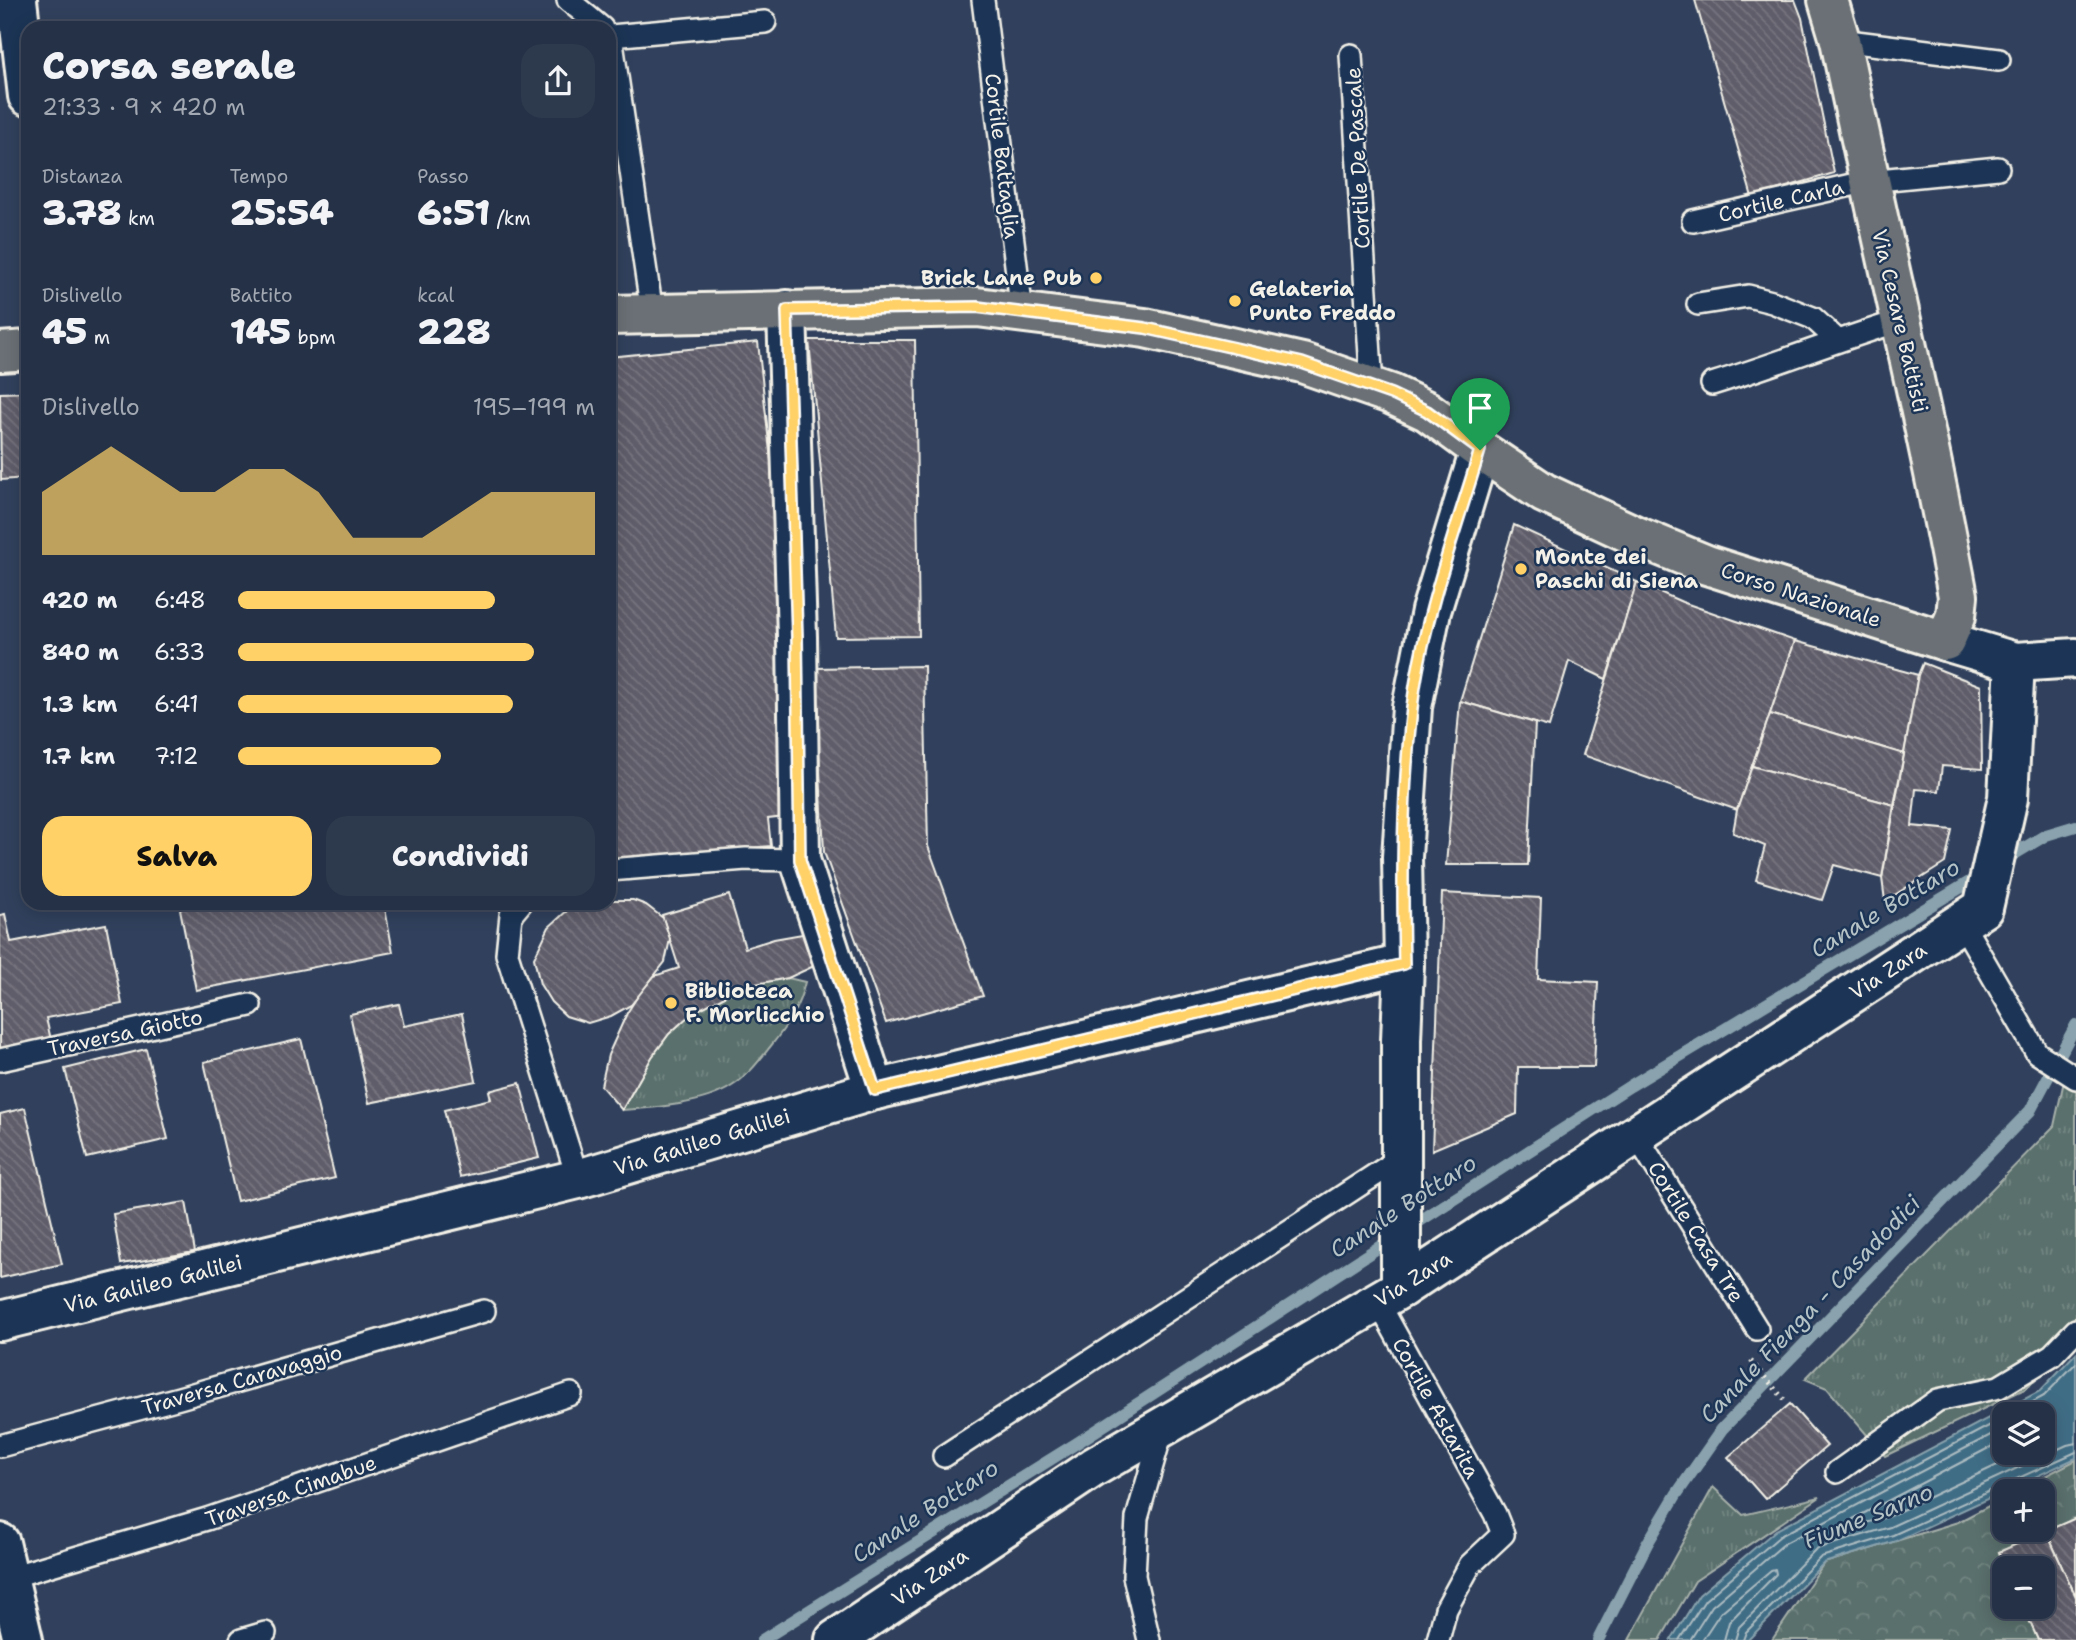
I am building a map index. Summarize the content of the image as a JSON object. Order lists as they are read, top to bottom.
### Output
{
  "streets": {
    "main road": ["Via Cesare Battisti", "Corso Nazionale"],
    "street": ["Via Zara", "Via Galileo Galilei"],
    "lane": [
      "Cortile Battaglia",
      "Cortile De Pascale",
      "Cortile Carla",
      "Traversa Giotto",
      "Cortile Casa Tre",
      "Traversa Caravaggio",
      "Cortile Astarita",
      "Traversa Cimabue"
    ]
  },
  "crossings": [
    ["Cortile Battaglia", "Corso Nazionale"],
    ["Cortile De Pascale", "Corso Nazionale"],
    ["Cortile Carla", "Via Cesare Battisti"],
    ["Via Cesare Battisti", "Corso Nazionale"],
    ["Via Zara", "Cortile Casa Tre"],
    ["Via Zara", "Cortile Astarita"]
  ],
  "water": ["Canale Bottaro", "Canale Fienga - Casadodici", "Fiume Sarno"],
  "places": [
    "Brick Lane Pub",
    "Gelateria Punto Freddo",
    "Monte dei Paschi di Siena",
    "Biblioteca F. Morlicchio"
  ],
  "page": {
    "heading": ["Corsa serale", "21:33 · 9 × 420 m"],
    "stats": [
      ["Distanza", "3.78 km"],
      ["Tempo", "25:54"],
      ["Passo", "6:51 /km"],
      ["Dislivello", "45 m"],
      ["Battito", "145 bpm"],
      ["kcal", "228"]
    ],
    "chart": ["Dislivello", "195–199 m"],
    "list": [
      {
        "name": "420 m",
        "note": "6:48"
      },
      {
        "name": "840 m",
        "note": "6:33"
      },
      {
        "name": "1.3 km",
        "note": "6:41"
      },
      {
        "name": "1.7 km",
        "note": "7:12"
      }
    ],
    "buttons": ["Salva", "Condividi"],
    "map_buttons": ["+", "−"]
  }
}
